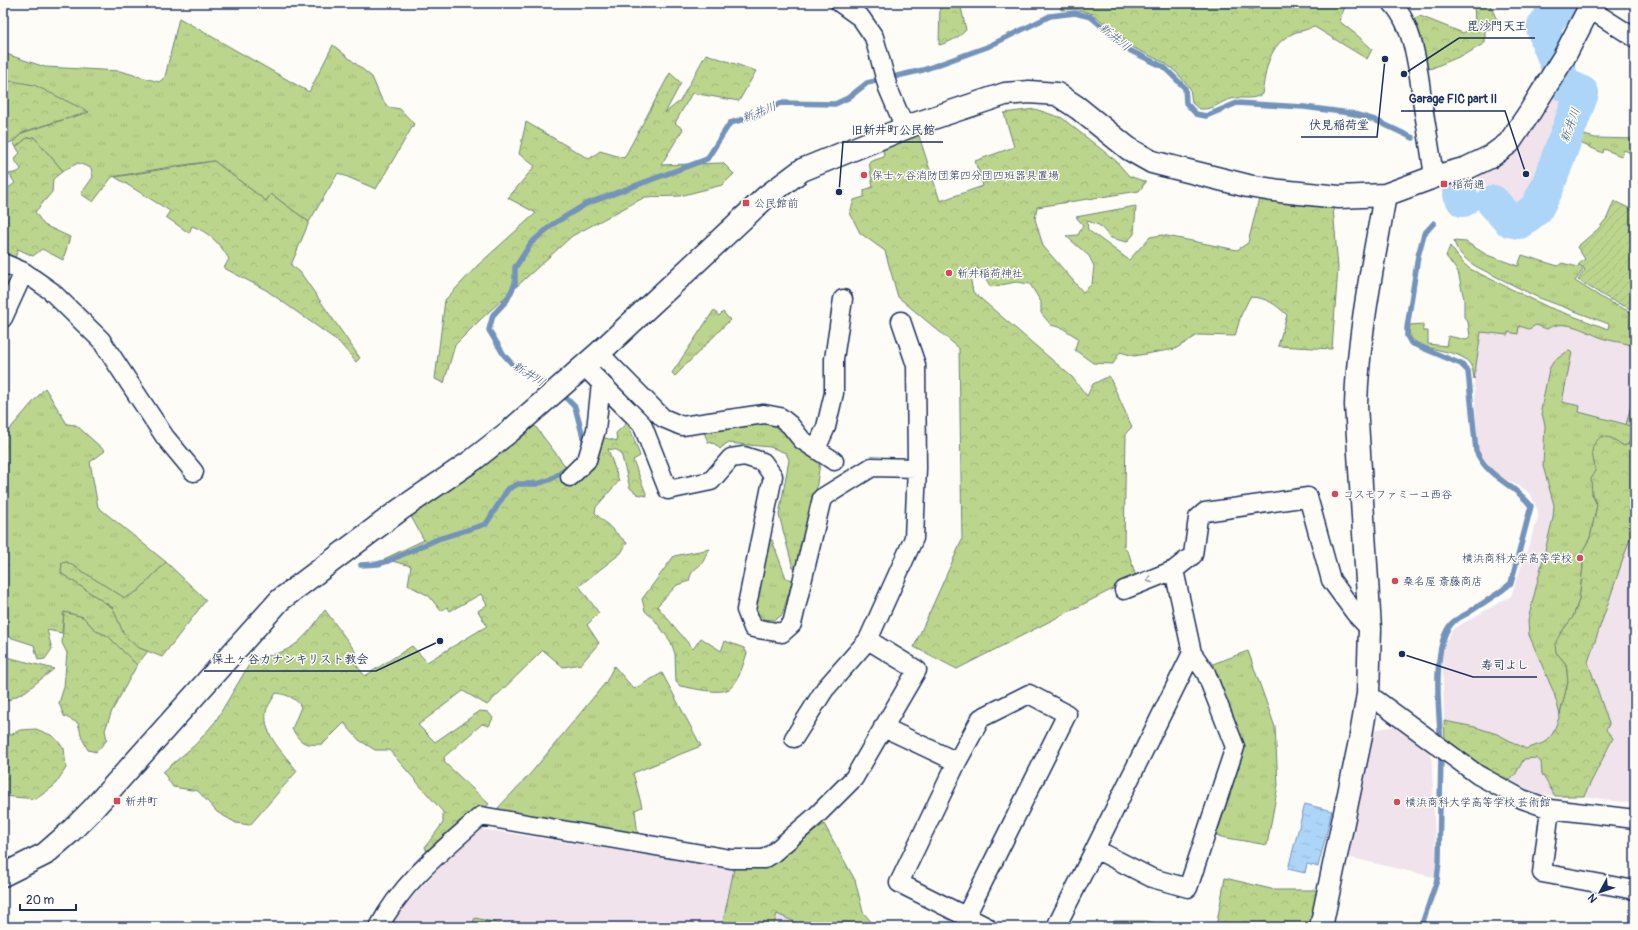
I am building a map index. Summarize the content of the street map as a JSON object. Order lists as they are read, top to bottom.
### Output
{
  "water": ["新井川"],
  "places": {
    "other": [
      "伏見稲荷堂",
      "毘沙門天王",
      "Garage FIC part II",
      "保士ヶ谷消防団第四分団四班器具置場",
      "旧新井町公民館",
      "新井稲荷神社",
      "コスモファミーユ西谷",
      "横浜商科大学高等学校",
      "桑名屋 斎藤商店",
      "保土ヶ谷カナンキリスト教会",
      "寿司よし",
      "横浜商科大学高等学校 芸術館"
    ],
    "transit": ["稲荷通", "公民館前", "新井町"]
  },
  "scale_bar": "20 m",
  "north": "bottom left"
}
